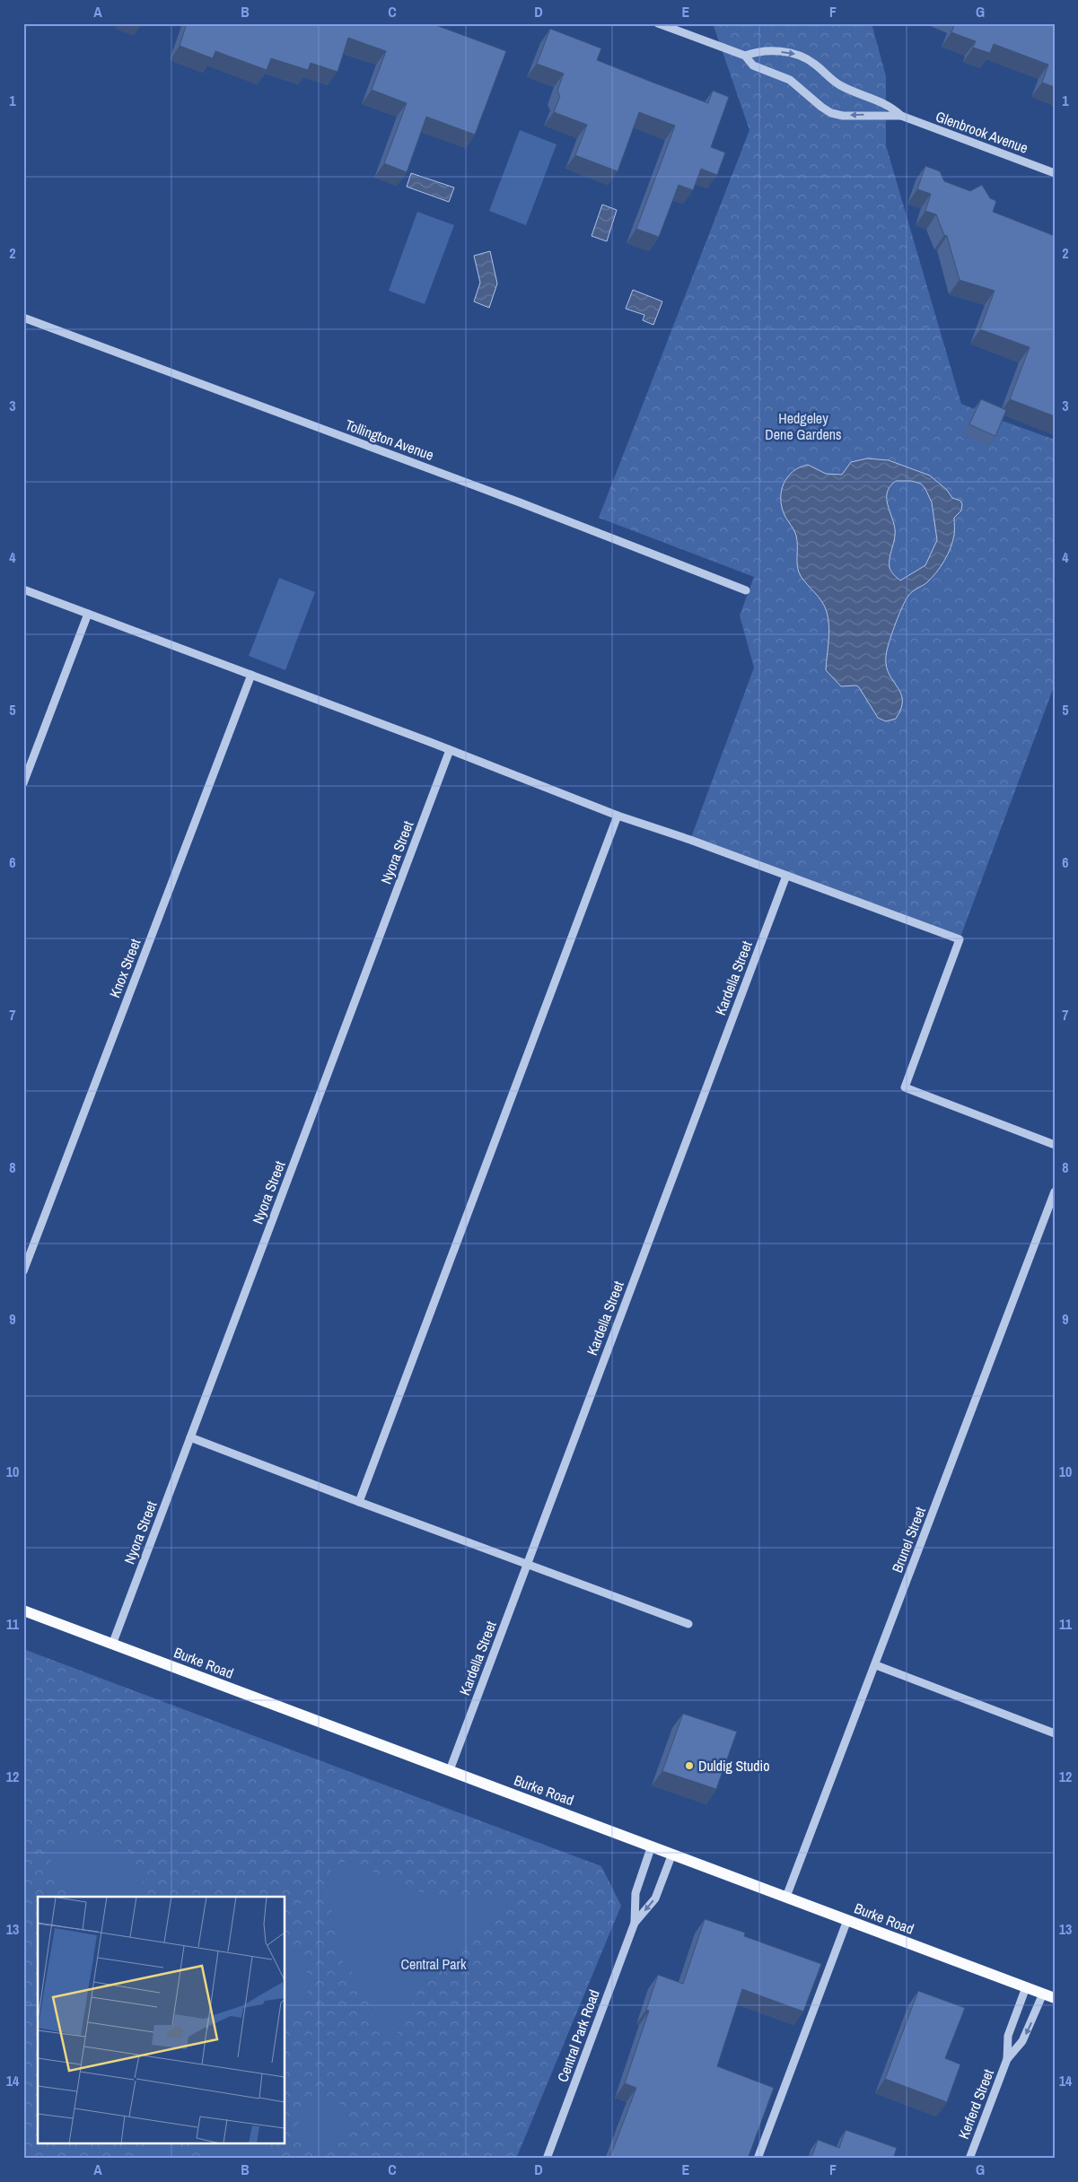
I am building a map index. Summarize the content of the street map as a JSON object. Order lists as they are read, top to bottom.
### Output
{
  "streets": {
    "main road": ["Burke Road"],
    "street": [
      "Glenbrook Avenue",
      "Tollington Avenue",
      "Nyora Street",
      "Knox Street",
      "Kardella Street",
      "Brunel Street",
      "Central Park Road",
      "Kerferd Street"
    ]
  },
  "crossings": [
    ["Nyora Street", "Burke Road"],
    ["Kardella Street", "Burke Road"],
    ["Brunel Street", "Burke Road"],
    ["Burke Road", "Central Park Road"],
    ["Burke Road", "Kerferd Street"]
  ],
  "parks": ["Hedgeley Dene Gardens", "Central Park"],
  "places": ["Duldig Studio"],
  "grid": {
    "columns": [
      "A",
      "B",
      "C",
      "D",
      "E",
      "F",
      "G"
    ],
    "rows": [
      "1",
      "2",
      "3",
      "4",
      "5",
      "6",
      "7",
      "8",
      "9",
      "10",
      "11",
      "12",
      "13",
      "14"
    ]
  }
}
